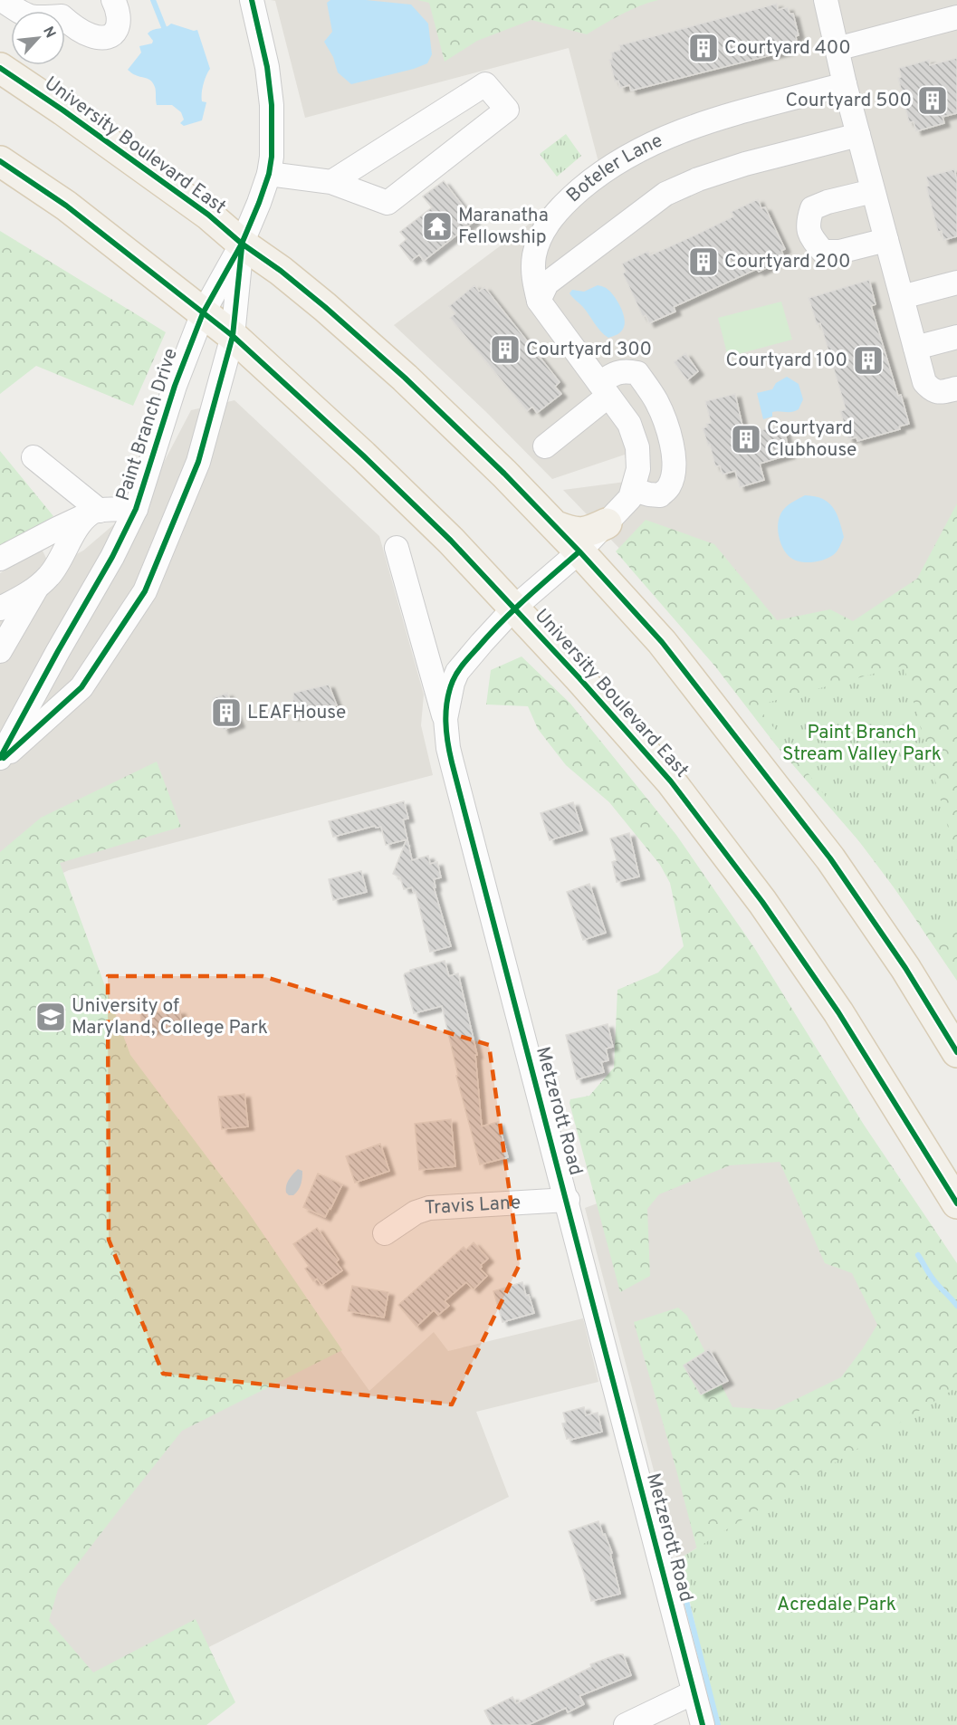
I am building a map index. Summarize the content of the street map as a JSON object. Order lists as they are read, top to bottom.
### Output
{
  "streets": {
    "main road": ["University Boulevard East"],
    "street": [
      "Boteler Lane",
      "Paint Branch Drive",
      "Metzerott Road",
      "Travis Lane"
    ]
  },
  "crossings": [
    ["University Boulevard East", "Boteler Lane"],
    ["University Boulevard East", "Paint Branch Drive"],
    ["University Boulevard East", "Metzerott Road"],
    ["Boteler Lane", "Metzerott Road"],
    ["Metzerott Road", "Travis Lane"]
  ],
  "parks": ["Paint Branch Stream Valley Park", "Acredale Park"],
  "places": {
    "building": [
      "Courtyard 400",
      "Courtyard 500",
      "Courtyard 200",
      "Courtyard 300",
      "Courtyard 100",
      "Courtyard Clubhouse",
      "LEAFHouse"
    ],
    "temple": ["Maranatha Fellowship"],
    "school or university": ["University of Maryland, College Park"]
  },
  "north": "top right"
}
